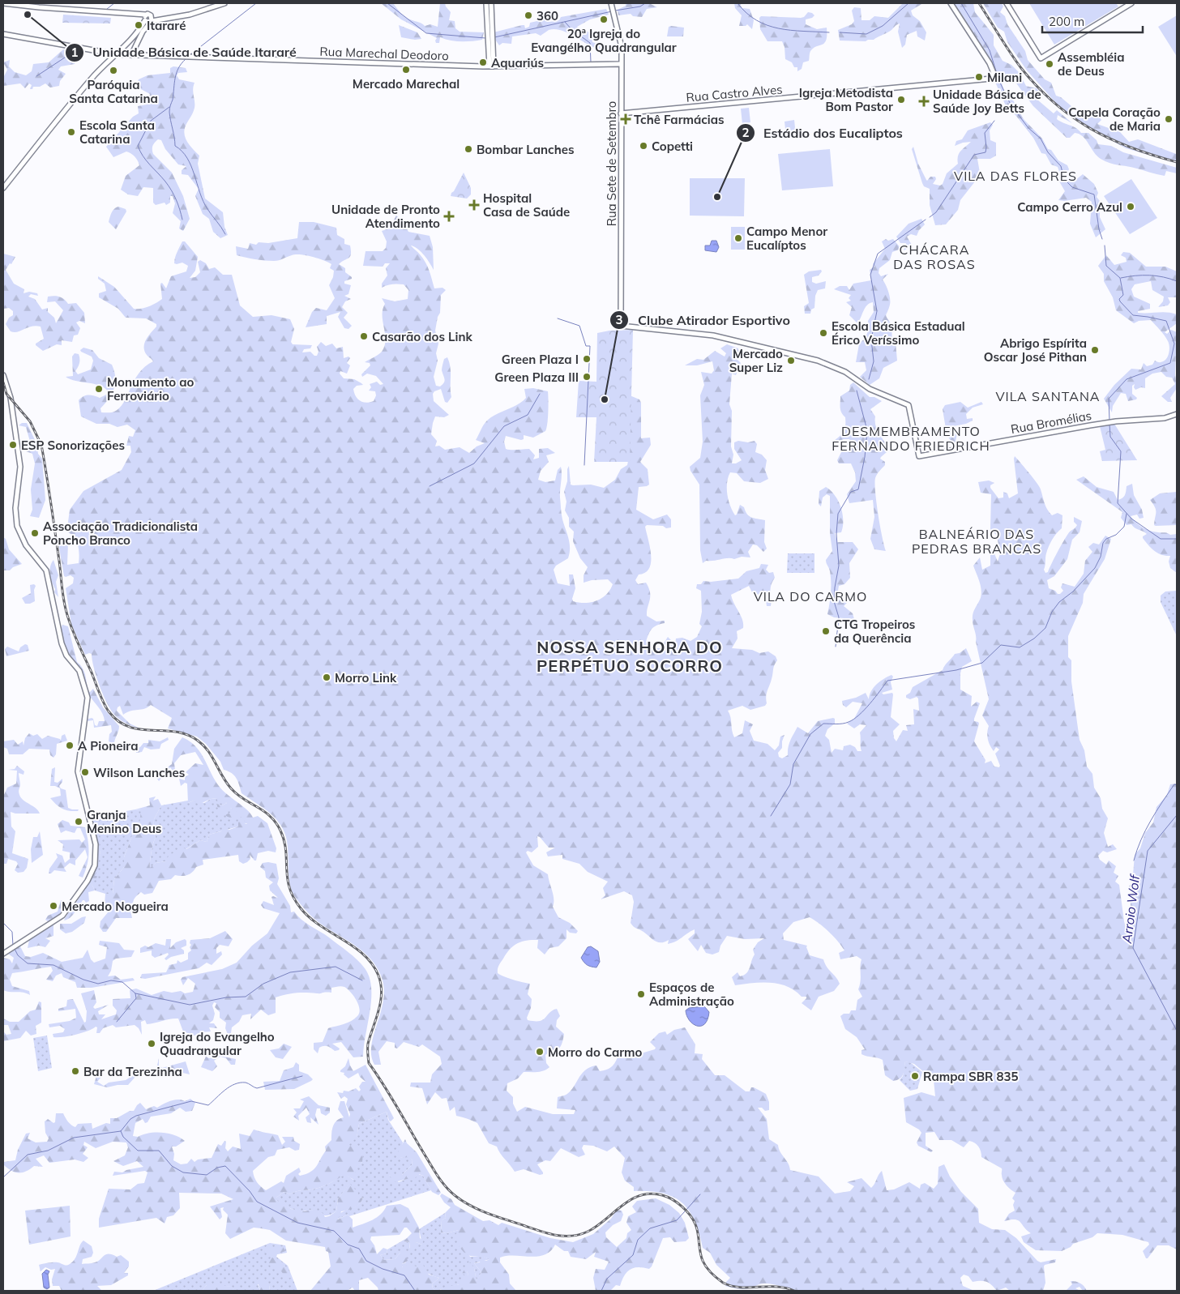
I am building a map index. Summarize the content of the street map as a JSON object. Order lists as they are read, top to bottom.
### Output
{
  "streets": {
    "street": [
      "Rua Marechal Deodoro",
      "Rua Castro Alves",
      "Rua Sete de Setembro",
      "Rua Bromélias"
    ]
  },
  "crossings": [
    ["Rua Marechal Deodoro", "Rua Sete de Setembro"],
    ["Rua Castro Alves", "Rua Sete de Setembro"],
    ["Rua Sete de Setembro", "Rua Bromélias"]
  ],
  "districts": [
    "VILA DAS FLORES",
    "CHÁCARA DAS ROSAS",
    "VILA SANTANA",
    "DESMEMBRAMENTO FERNANDO FRIEDRICH",
    "BALNEÁRIO DAS PEDRAS BRANCAS",
    "VILA DO CARMO",
    "NOSSA SENHORA DO PERPÉTUO SOCORRO"
  ],
  "water": ["Arroio Wolf"],
  "places": {
    "other": [
      "Unidade Básica de Saúde Itararé",
      "360",
      "20ª Igreja do Evangélho Quadrangular",
      "Itararé",
      "Aquariús",
      "Assembléia de Deus",
      "Mercado Marechal",
      "Paróquia Santa Catarina",
      "Milani",
      "Igreja Metodista Bom Pastor",
      "Capela Coração de Maria",
      "Escola Santa Catarina",
      "Copetti",
      "Bombar Lanches",
      "Estádio dos Eucaliptos",
      "Campo Cerro Azul",
      "Campo Menor Eucalíptos",
      "Escola Básica Estadual Érico Veríssimo",
      "Casarão dos Link",
      "Abrigo Espírita Oscar José Pithan",
      "Green Plaza I",
      "Mercado Super Liz",
      "Green Plaza III",
      "Monumento ao Ferroviário",
      "Clube Atirador Esportivo",
      "ESP Sonorizações",
      "Associação Tradicionalista Poncho Branco",
      "CTG Tropeiros da Querência",
      "Morro Link",
      "A Pioneira",
      "Wilson Lanches",
      "Granja Menino Deus",
      "Mercado Nogueira",
      "Espaços de Administração",
      "Igreja do Evangelho Quadrangular",
      "Morro do Carmo",
      "Bar da Terezinha",
      "Rampa SBR 835"
    ],
    "health": [
      "Unidade Básica de Saúde Joy Betts",
      "Tchê Farmácias",
      "Hospital Casa de Saúde",
      "Unidade de Pronto Atendimento"
    ]
  },
  "scale_bar": "200 m"
}
